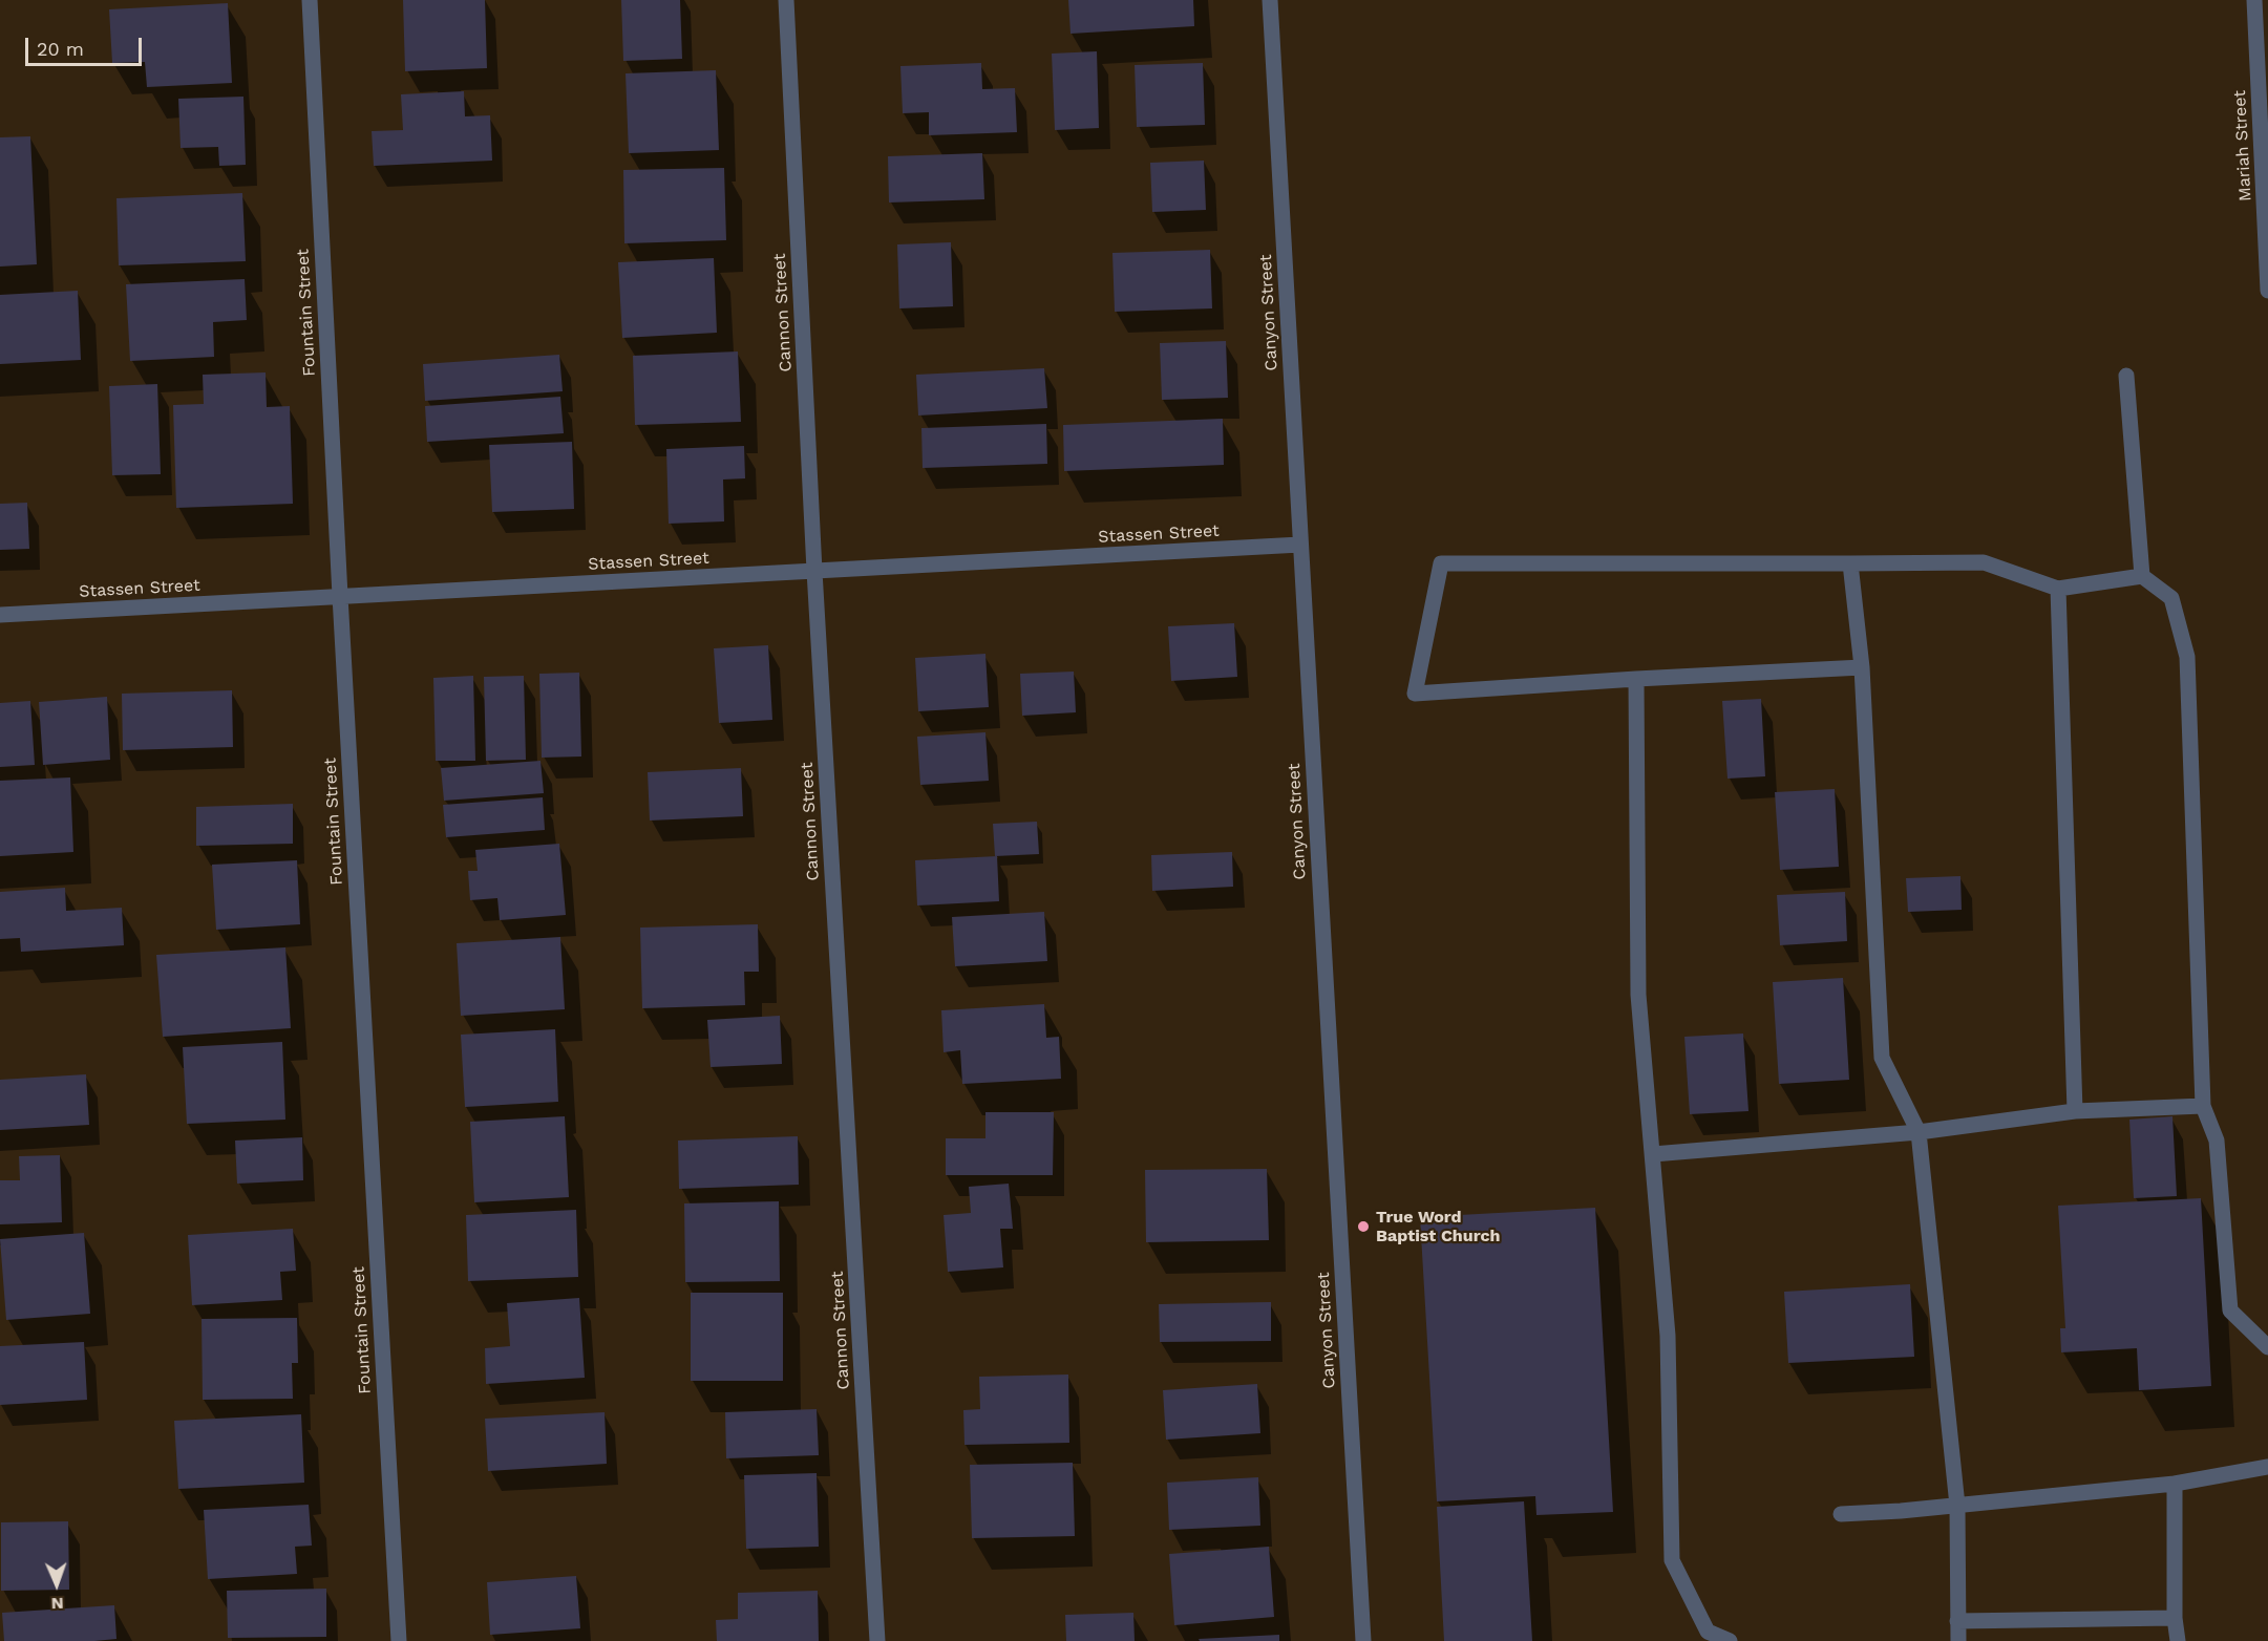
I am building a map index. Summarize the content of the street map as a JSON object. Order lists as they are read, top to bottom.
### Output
{
  "streets": {
    "street": [
      "Mariah Street",
      "Fountain Street",
      "Cannon Street",
      "Canyon Street",
      "Stassen Street"
    ]
  },
  "crossings": [
    ["Fountain Street", "Stassen Street"],
    ["Cannon Street", "Stassen Street"],
    ["Canyon Street", "Stassen Street"]
  ],
  "places": ["True Word Baptist Church"],
  "scale_bar": "20 m",
  "north": "bottom"
}
